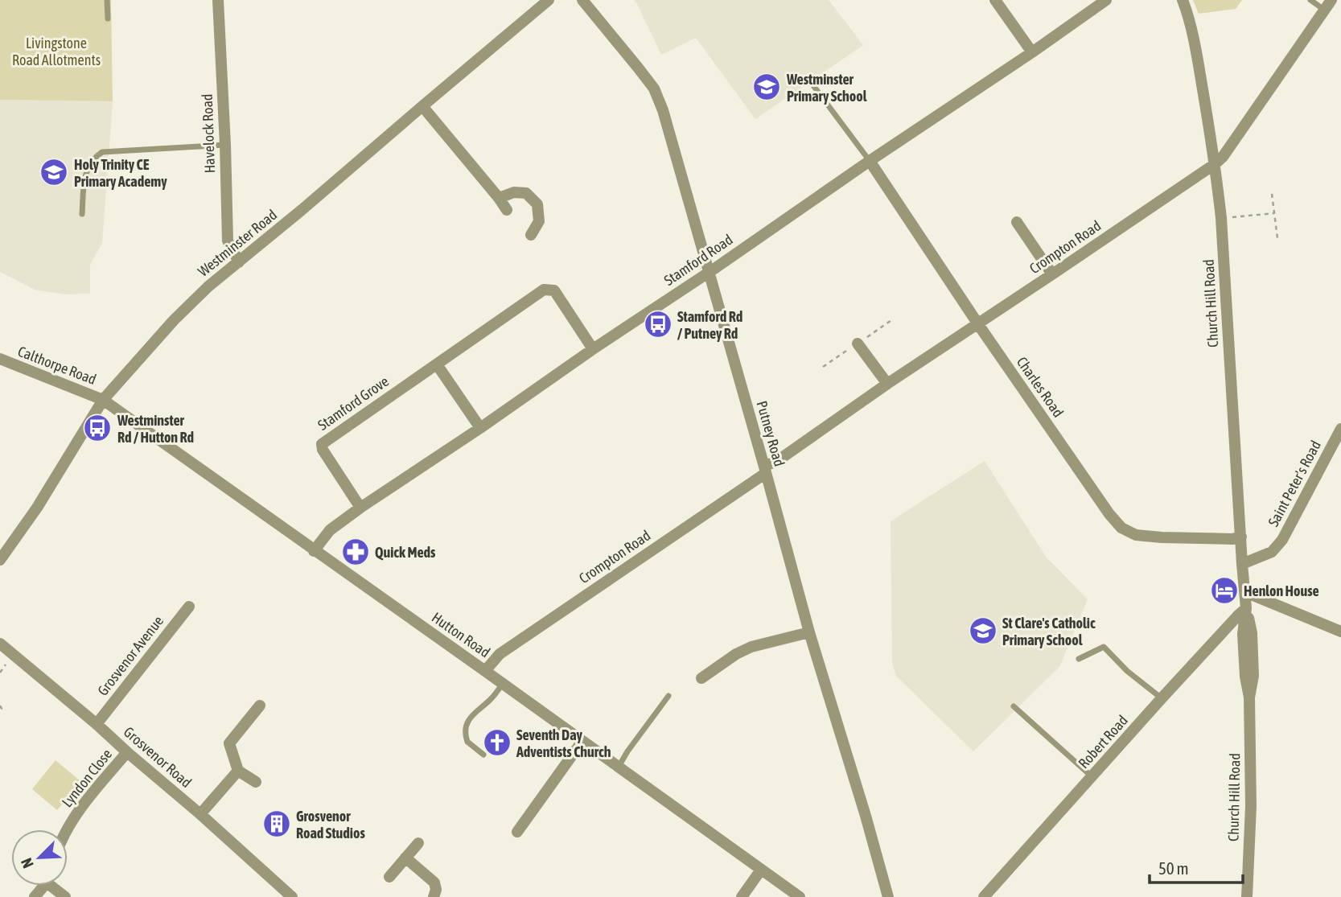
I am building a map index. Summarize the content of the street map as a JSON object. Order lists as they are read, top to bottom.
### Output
{
  "streets": {
    "street": [
      "Havelock Road",
      "Westminster Road",
      "Crompton Road",
      "Stamford Road",
      "Church Hill Road",
      "Calthorpe Road",
      "Charles Road",
      "Stamford Grove",
      "Putney Road",
      "Saint Peter's Road",
      "Hutton Road",
      "Grosvenor Avenue",
      "Robert Road",
      "Grosvenor Road",
      "Lyndon Close"
    ]
  },
  "crossings": [
    ["Havelock Road", "Westminster Road"],
    ["Westminster Road", "Calthorpe Road"],
    ["Westminster Road", "Hutton Road"],
    ["Crompton Road", "Church Hill Road"],
    ["Crompton Road", "Charles Road"],
    ["Crompton Road", "Putney Road"],
    ["Crompton Road", "Hutton Road"],
    ["Stamford Road", "Charles Road"],
    ["Stamford Road", "Stamford Grove"],
    ["Stamford Road", "Putney Road"],
    ["Stamford Road", "Hutton Road"],
    ["Church Hill Road", "Charles Road"],
    ["Church Hill Road", "Saint Peter's Road"],
    ["Church Hill Road", "Robert Road"],
    ["Calthorpe Road", "Hutton Road"],
    ["Grosvenor Avenue", "Grosvenor Road"],
    ["Grosvenor Road", "Lyndon Close"]
  ],
  "parks": ["Livingstone Road Allotments"],
  "places": {
    "school or university": ["Westminster Primary School", "Holy Trinity CE Primary Academy", "St Clare's Catholic Primary School"],
    "bus stop": ["Stamford Rd / Putney Rd", "Westminster Rd / Hutton Rd"],
    "pharmacy": ["Quick Meds"],
    "hotel": ["Henlon House"],
    "church": ["Seventh Day Adventists Church"],
    "building": ["Grosvenor Road Studios"]
  },
  "scale_bar": "50 m",
  "north": "bottom left"
}
